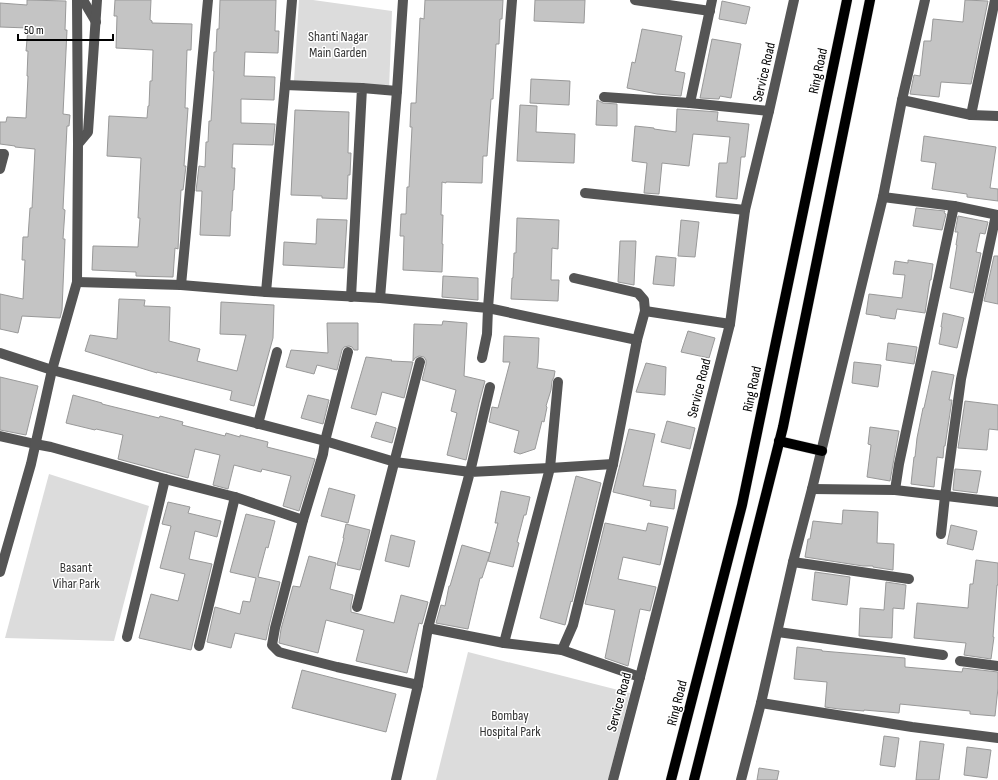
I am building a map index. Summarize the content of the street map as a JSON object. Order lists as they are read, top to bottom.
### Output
{
  "streets": {
    "main road": ["Ring Road"],
    "street": ["Service Road"]
  },
  "parks": ["Shanti Nagar Main Garden", "Basant Vihar Park", "Bombay Hospital Park"],
  "scale_bar": "50 m"
}
